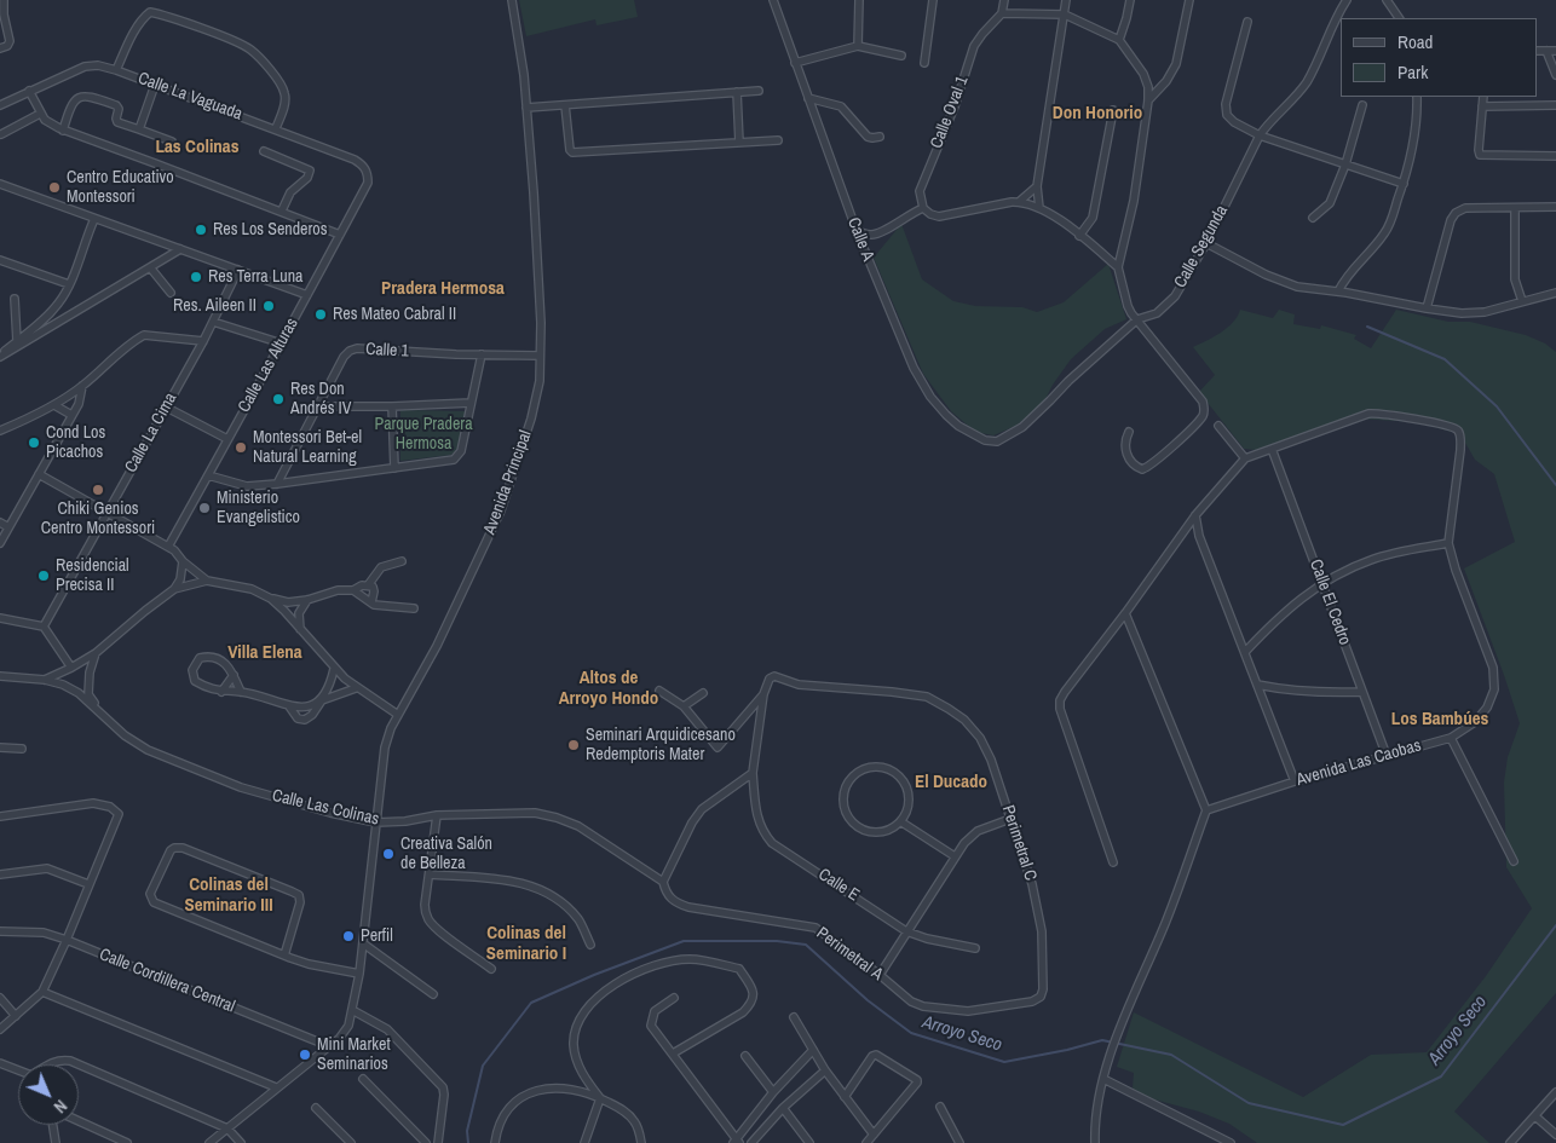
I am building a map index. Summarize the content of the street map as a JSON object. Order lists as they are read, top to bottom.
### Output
{
  "streets": {
    "street": [
      "Calle La Vaguada",
      "Calle Oval 1",
      "Calle A",
      "Calle Segunda",
      "Calle 1",
      "Calle Las Alturas",
      "Calle La Cima",
      "Avenida Principal",
      "Calle El Cedro",
      "Avenida Las Caobas",
      "Calle Las Colinas",
      "Perimetral C",
      "Calle E",
      "Perimetral A",
      "Calle Cordillera Central"
    ]
  },
  "crossings": [
    ["Calle La Vaguada", "Calle Las Alturas"],
    ["Calle A", "Calle Segunda"],
    ["Calle 1", "Avenida Principal"],
    ["Avenida Principal", "Calle Las Colinas"],
    ["Avenida Principal", "Calle Cordillera Central"],
    ["Calle El Cedro", "Avenida Las Caobas"],
    ["Calle Las Colinas", "Perimetral A"],
    ["Perimetral C", "Calle E"],
    ["Perimetral C", "Perimetral A"]
  ],
  "districts": [
    "Don Honorio",
    "Las Colinas",
    "Pradera Hermosa",
    "Villa Elena",
    "Altos de Arroyo Hondo",
    "Los Bambúes",
    "El Ducado",
    "Colinas del Seminario III",
    "Colinas del Seminario I"
  ],
  "water": ["Arroyo Seco"],
  "parks": ["Parque Pradera Hermosa"],
  "places": [
    "Centro Educativo Montessori",
    "Res Los Senderos",
    "Res Terra Luna",
    "Res. Aileen II",
    "Res Mateo Cabral II",
    "Res Don Andrés IV",
    "Cond Los Picachos",
    "Montessori Bet-el Natural Learning",
    "Chiki Genios Centro Montessori",
    "Ministerio Evangelistico",
    "Residencial Precisa II",
    "Seminari Arquidicesano Redemptoris Mater",
    "Creativa Salón de Belleza",
    "Perfil",
    "Mini Market Seminarios"
  ],
  "legend": ["Road", "Park"],
  "north": "bottom right"
}
